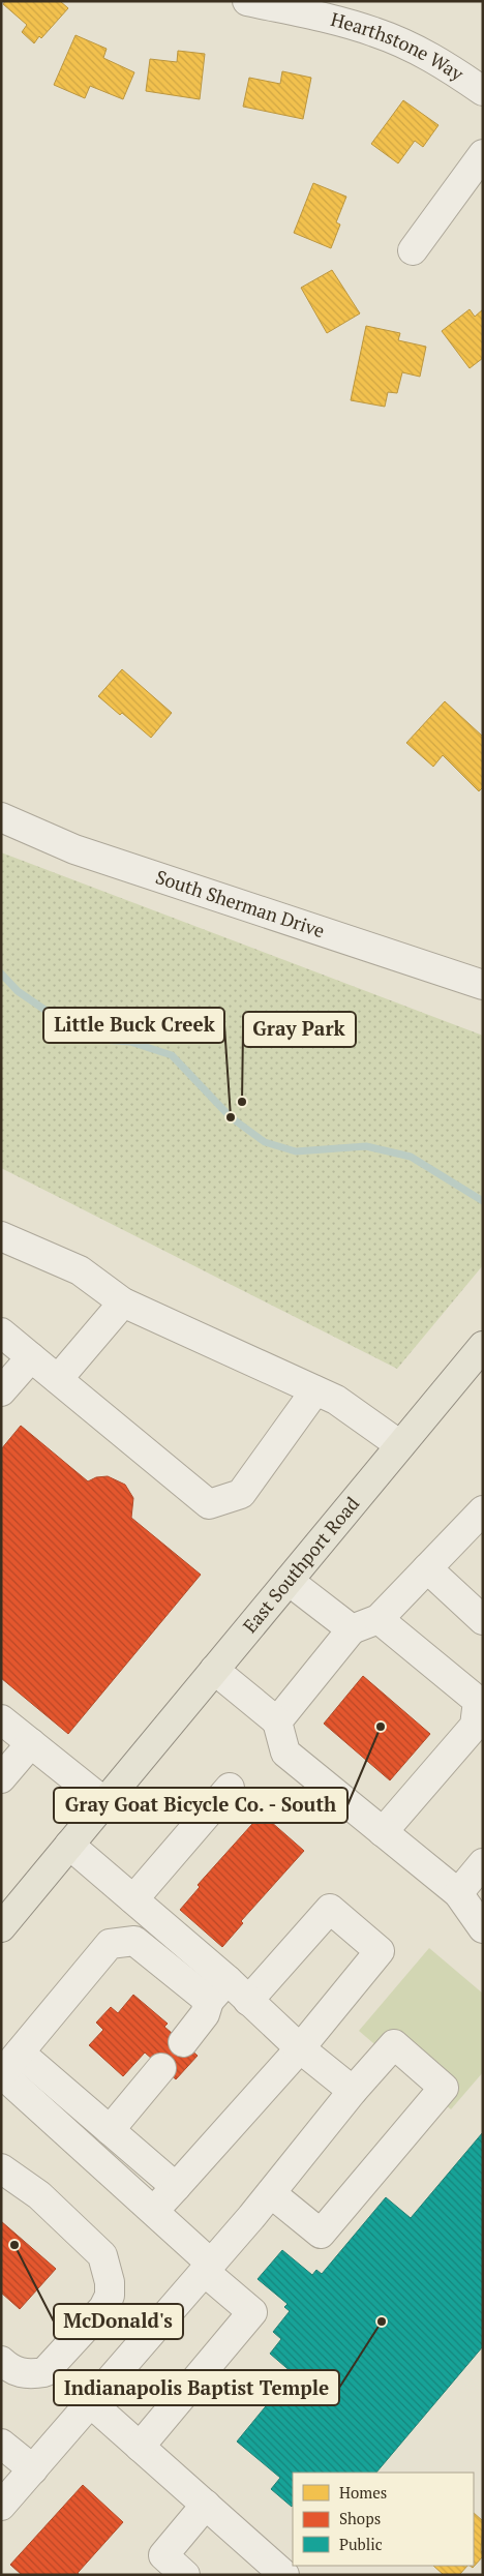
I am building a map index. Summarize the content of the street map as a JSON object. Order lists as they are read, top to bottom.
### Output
{
  "streets": {
    "main road": ["East Southport Road"],
    "street": ["Hearthstone Way", "South Sherman Drive"]
  },
  "places": [
    "Gray Park",
    "Little Buck Creek",
    "Gray Goat Bicycle Co. - South",
    "McDonald's",
    "Indianapolis Baptist Temple"
  ],
  "legend": ["Homes", "Shops", "Public"]
}
